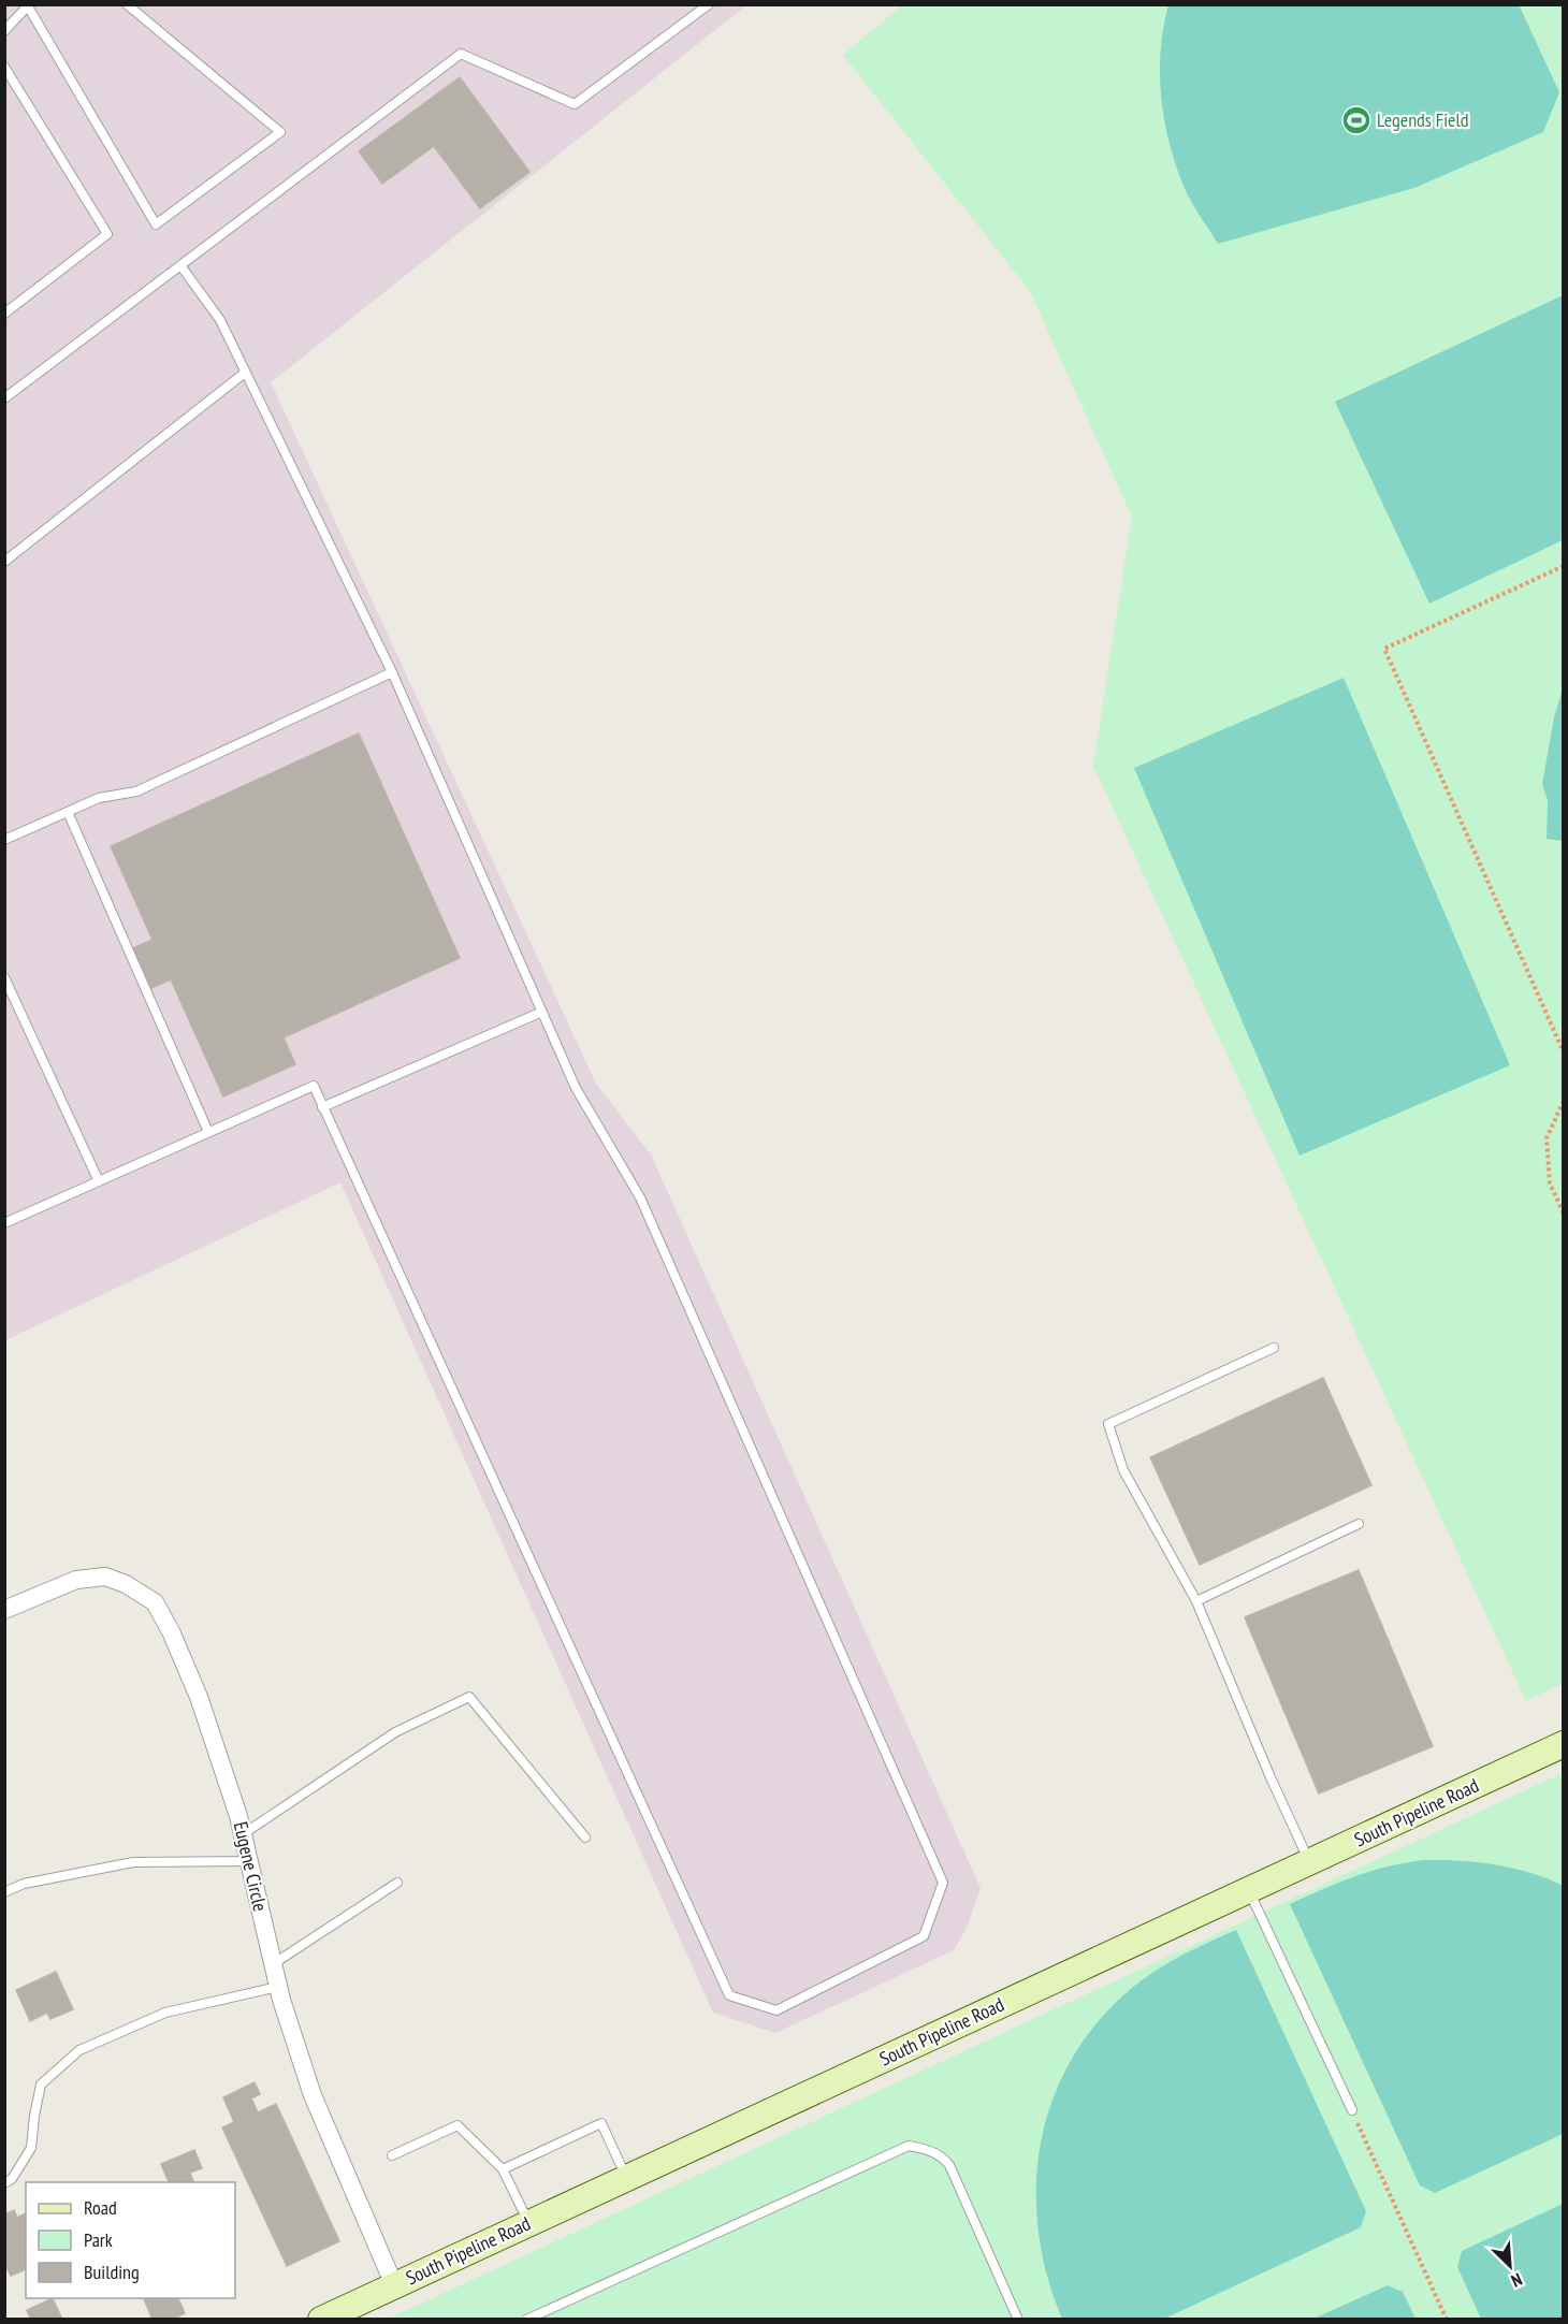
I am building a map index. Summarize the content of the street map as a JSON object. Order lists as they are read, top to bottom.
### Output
{
  "streets": {
    "street": ["South Pipeline Road", "Eugene Circle"]
  },
  "crossings": [
    ["South Pipeline Road", "Eugene Circle"]
  ],
  "places": {
    "sports": ["Legends Field"]
  },
  "legend": ["Road", "Park", "Building"],
  "north": "bottom right"
}
